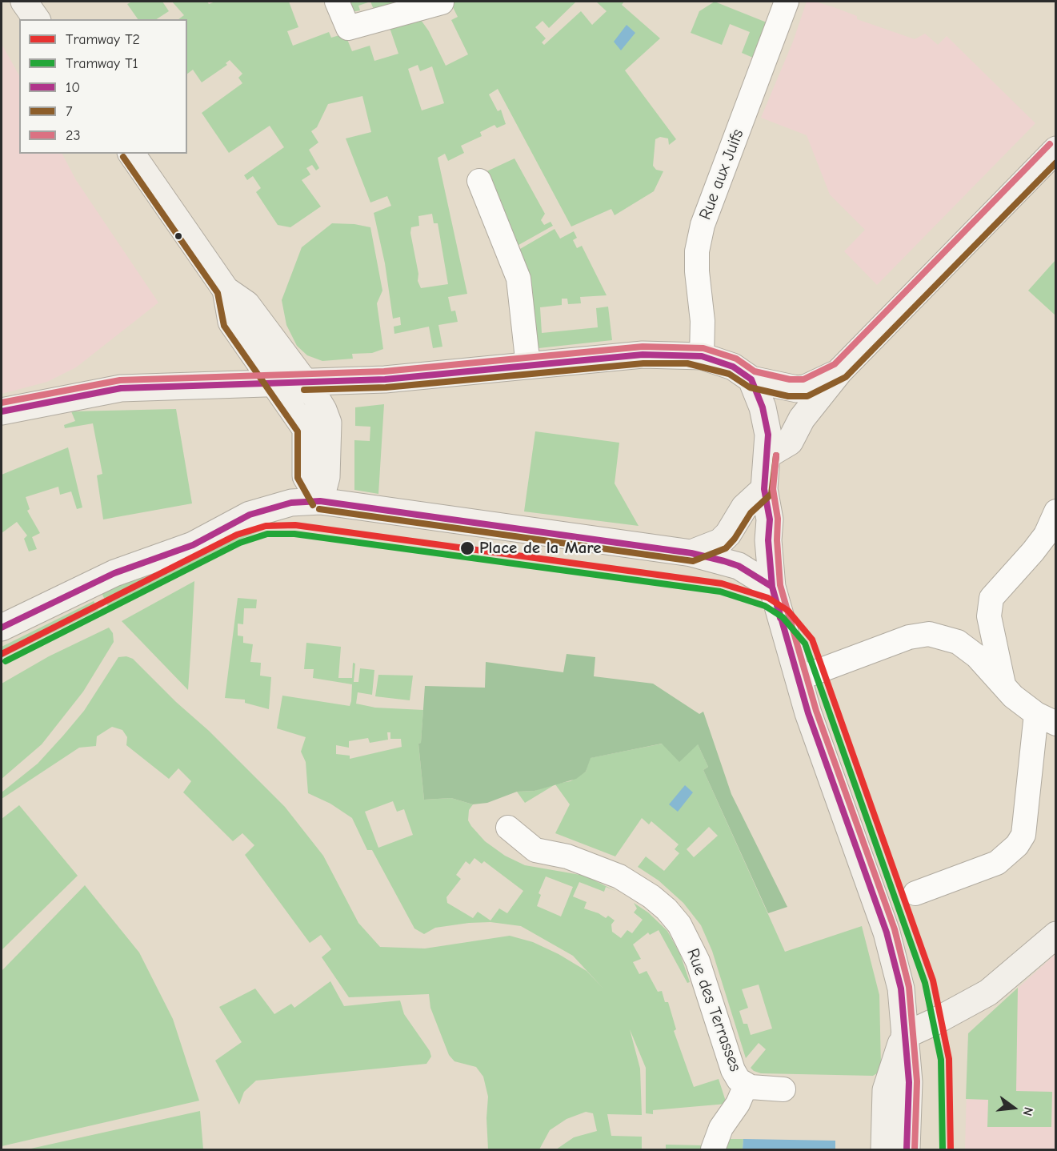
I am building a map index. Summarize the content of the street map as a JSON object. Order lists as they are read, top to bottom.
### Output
{
  "streets": {
    "street": ["Rue aux Juifs", "Rue des Terrasses"]
  },
  "places": ["Place de la Mare"],
  "lines": [
    "transit line 23",
    "transit line 7",
    "transit line 10",
    "tram line T2",
    "tram line T1"
  ],
  "legend": [
    "Tramway T2",
    "Tramway T1",
    "10",
    "7",
    "23"
  ],
  "north": "right"
}
